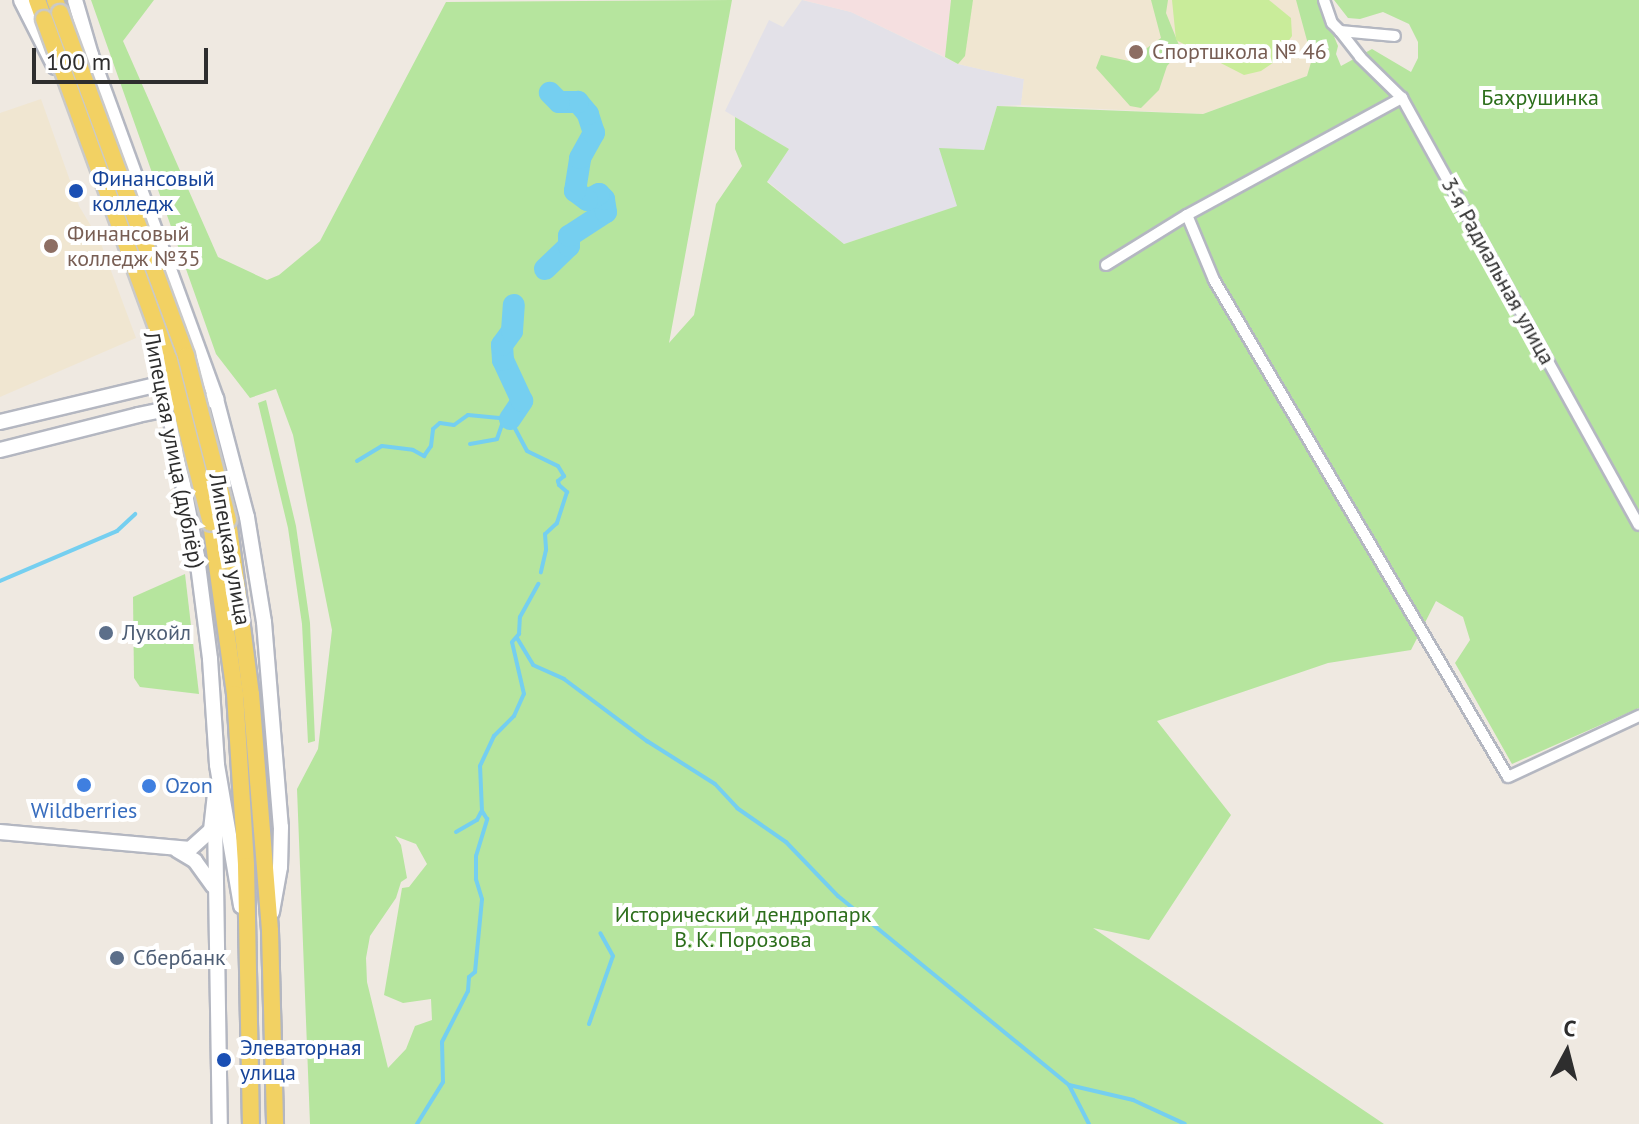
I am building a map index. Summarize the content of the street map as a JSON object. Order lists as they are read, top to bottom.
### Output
{
  "streets": {
    "main road": ["Липецкая улица (дублёр)", "Липецкая улица"],
    "street": ["3-я Радиальная улица"]
  },
  "crossings": [
    ["Липецкая улица (дублёр)", "Липецкая улица"]
  ],
  "parks": ["Бахрушинка", "Исторический дендропарк В. К. Порозова"],
  "places": [
    "Спортшкола № 46",
    "Финансовый колледж",
    "Финансовый колледж №35",
    "Лукойл",
    "Wildberries",
    "Ozon",
    "Сбербанк",
    "Элеваторная улица"
  ],
  "scale_bar": "100 m",
  "north": "top"
}
